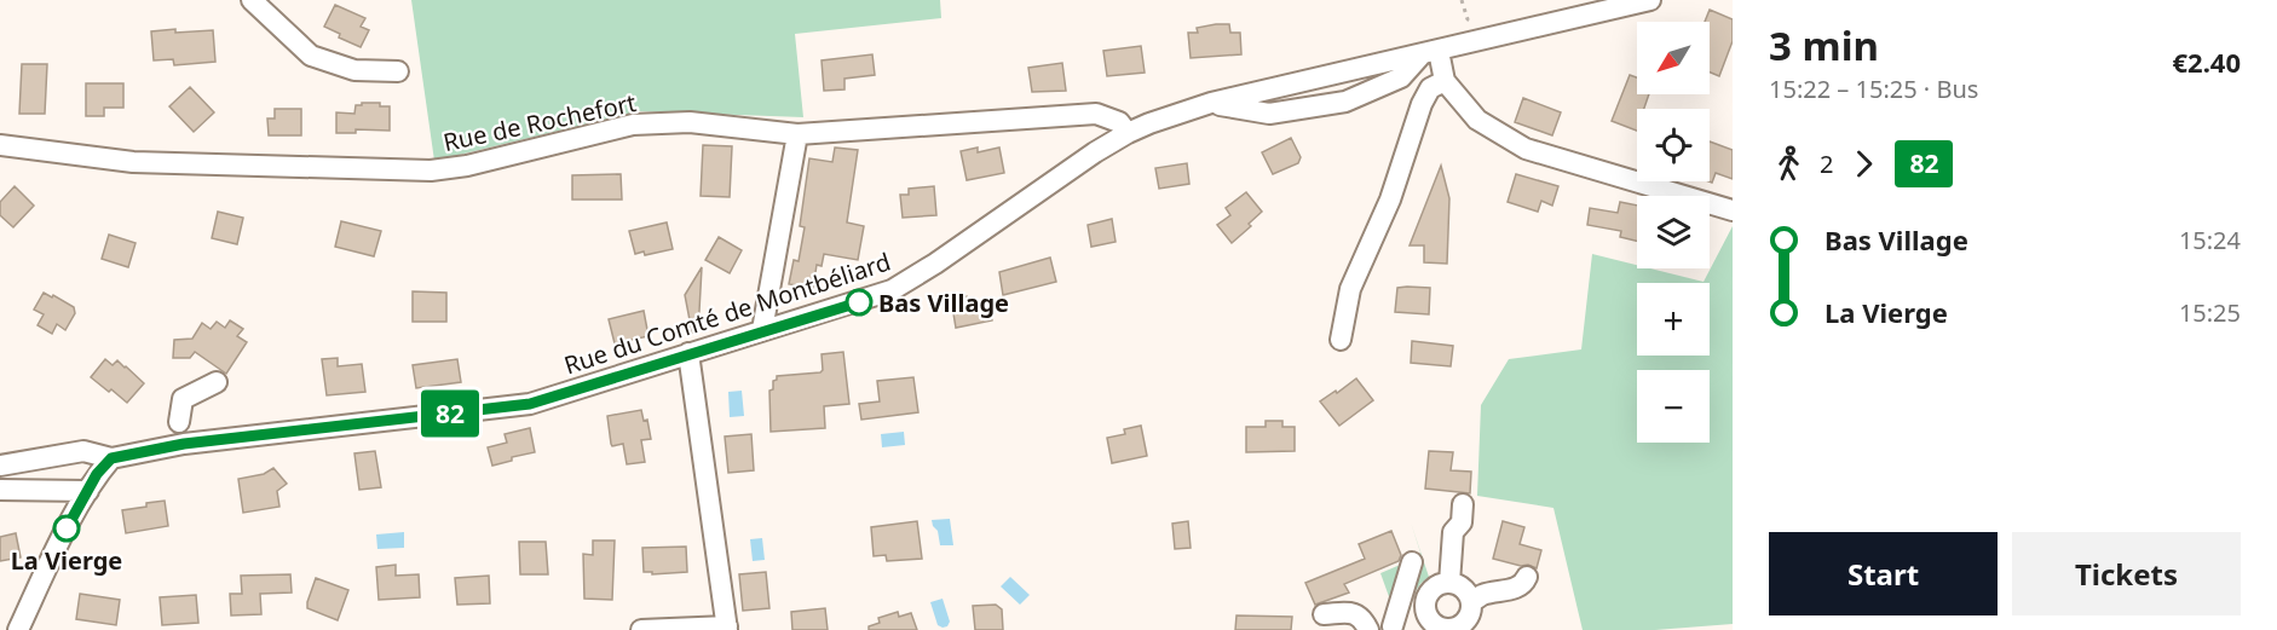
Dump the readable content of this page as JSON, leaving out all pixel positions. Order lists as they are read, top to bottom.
{
  "streets": {
    "street": ["Rue de Rochefort", "Rue du Comté de Montbéliard"]
  },
  "crossings": [
    ["Rue de Rochefort", "Rue du Comté de Montbéliard"]
  ],
  "places": ["Bas Village", "La Vierge"],
  "lines": ["bus line 82"],
  "north": "bottom left",
  "page": {
    "on_map": "82",
    "heading": ["3 min", "15:22 – 15:25 · Bus", "€2.40"],
    "map_buttons": ["+", "−"],
    "legs": ["2", "82"],
    "list": [
      {
        "name": "Bas Village",
        "value": "15:24"
      },
      {
        "name": "La Vierge",
        "value": "15:25"
      }
    ],
    "buttons": ["Start", "Tickets"]
  }
}
